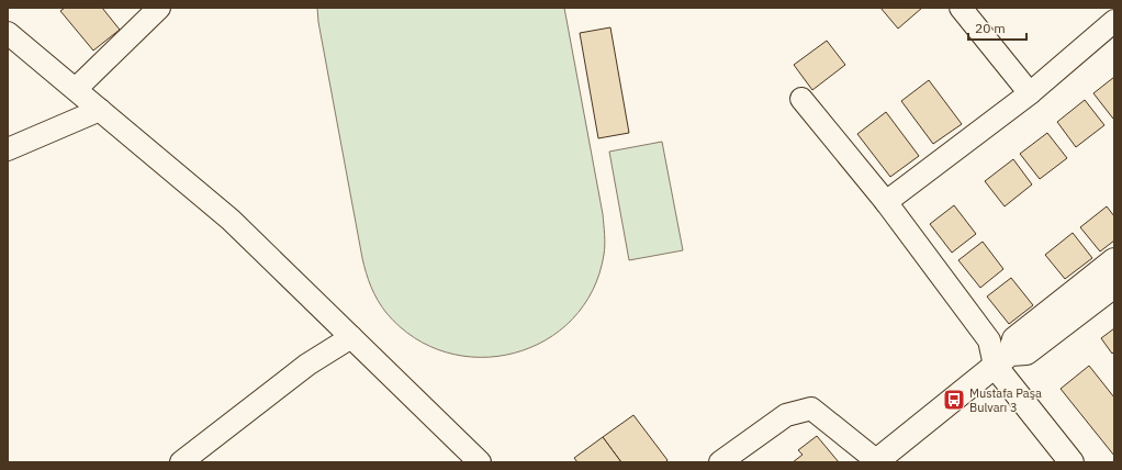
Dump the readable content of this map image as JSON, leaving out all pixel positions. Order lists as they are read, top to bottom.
{
  "places": {
    "bus stop": ["Mustafa Paşa Bulvarı 3"]
  },
  "scale_bar": "20 m"
}
